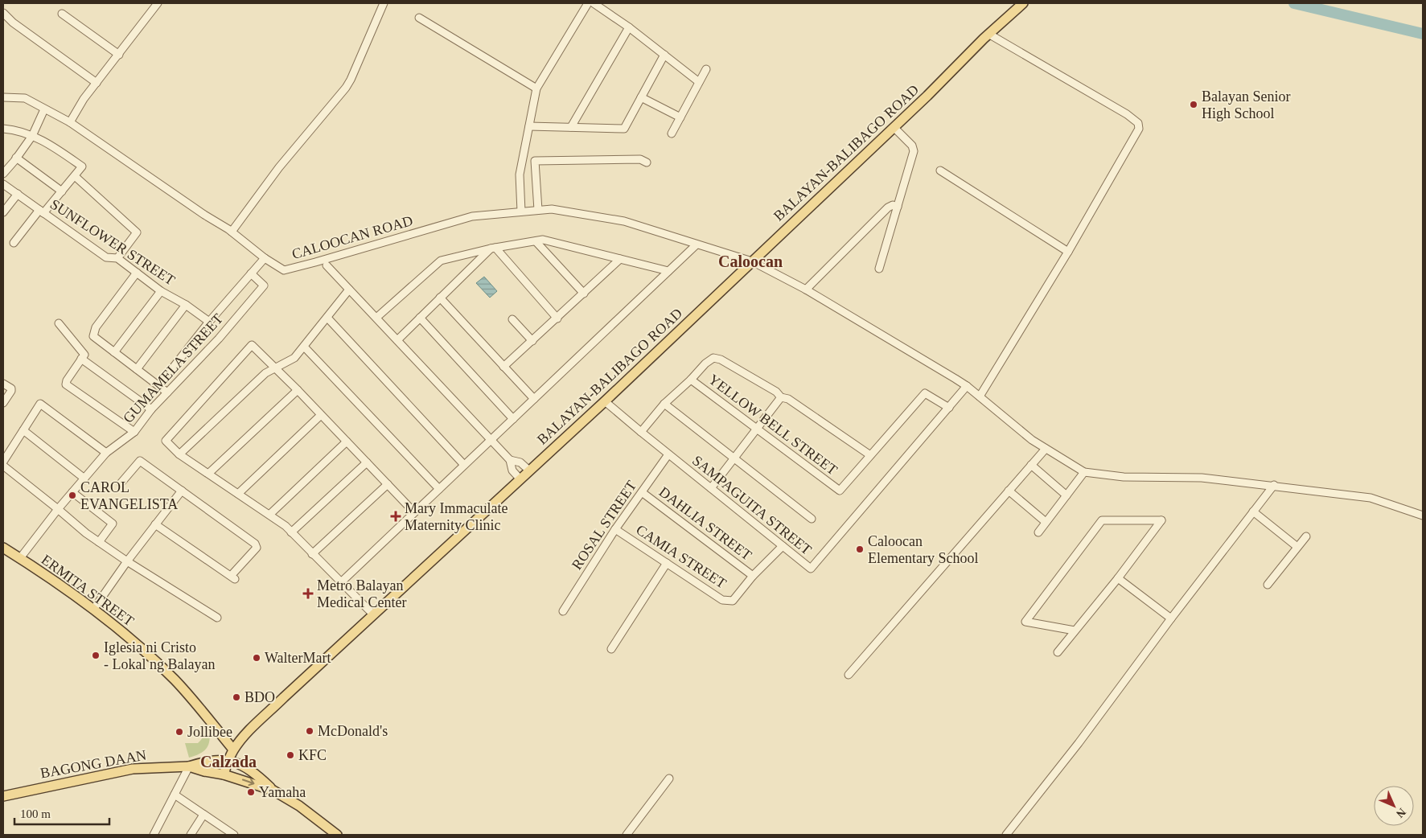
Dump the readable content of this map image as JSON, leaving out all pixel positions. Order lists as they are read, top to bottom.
{
  "streets": {
    "main road": ["BALAYAN-BALIBAGO ROAD", "ERMITA STREET", "BAGONG DAAN"],
    "street": [
      "CALOOCAN ROAD",
      "SUNFLOWER STREET",
      "GUMAMELA STREET",
      "YELLOW BELL STREET",
      "SAMPAGUITA STREET",
      "DAHLIA STREET",
      "ROSAL STREET",
      "CAMIA STREET"
    ]
  },
  "crossings": [
    ["BALAYAN-BALIBAGO ROAD", "CALOOCAN ROAD"],
    ["BALAYAN-BALIBAGO ROAD", "SAMPAGUITA STREET"],
    ["BALAYAN-BALIBAGO ROAD", "ERMITA STREET"],
    ["BALAYAN-BALIBAGO ROAD", "BAGONG DAAN"],
    ["CALOOCAN ROAD", "SAMPAGUITA STREET"],
    ["GUMAMELA STREET", "ERMITA STREET"],
    ["SAMPAGUITA STREET", "ROSAL STREET"],
    ["SAMPAGUITA STREET", "CAMIA STREET"],
    ["DAHLIA STREET", "ROSAL STREET"],
    ["DAHLIA STREET", "CAMIA STREET"],
    ["ROSAL STREET", "CAMIA STREET"]
  ],
  "districts": ["Caloocan", "Calzada"],
  "places": {
    "other": [
      "Balayan Senior High School",
      "CAROL EVANGELISTA",
      "Caloocan Elementary School",
      "Iglesia ni Cristo - Lokal ng Balayan",
      "WalterMart",
      "BDO",
      "McDonald's",
      "Jollibee",
      "KFC",
      "Yamaha"
    ],
    "health": ["Mary Immaculate Maternity Clinic", "Metro Balayan Medical Center"]
  },
  "scale_bar": "100 m",
  "north": "bottom right"
}
